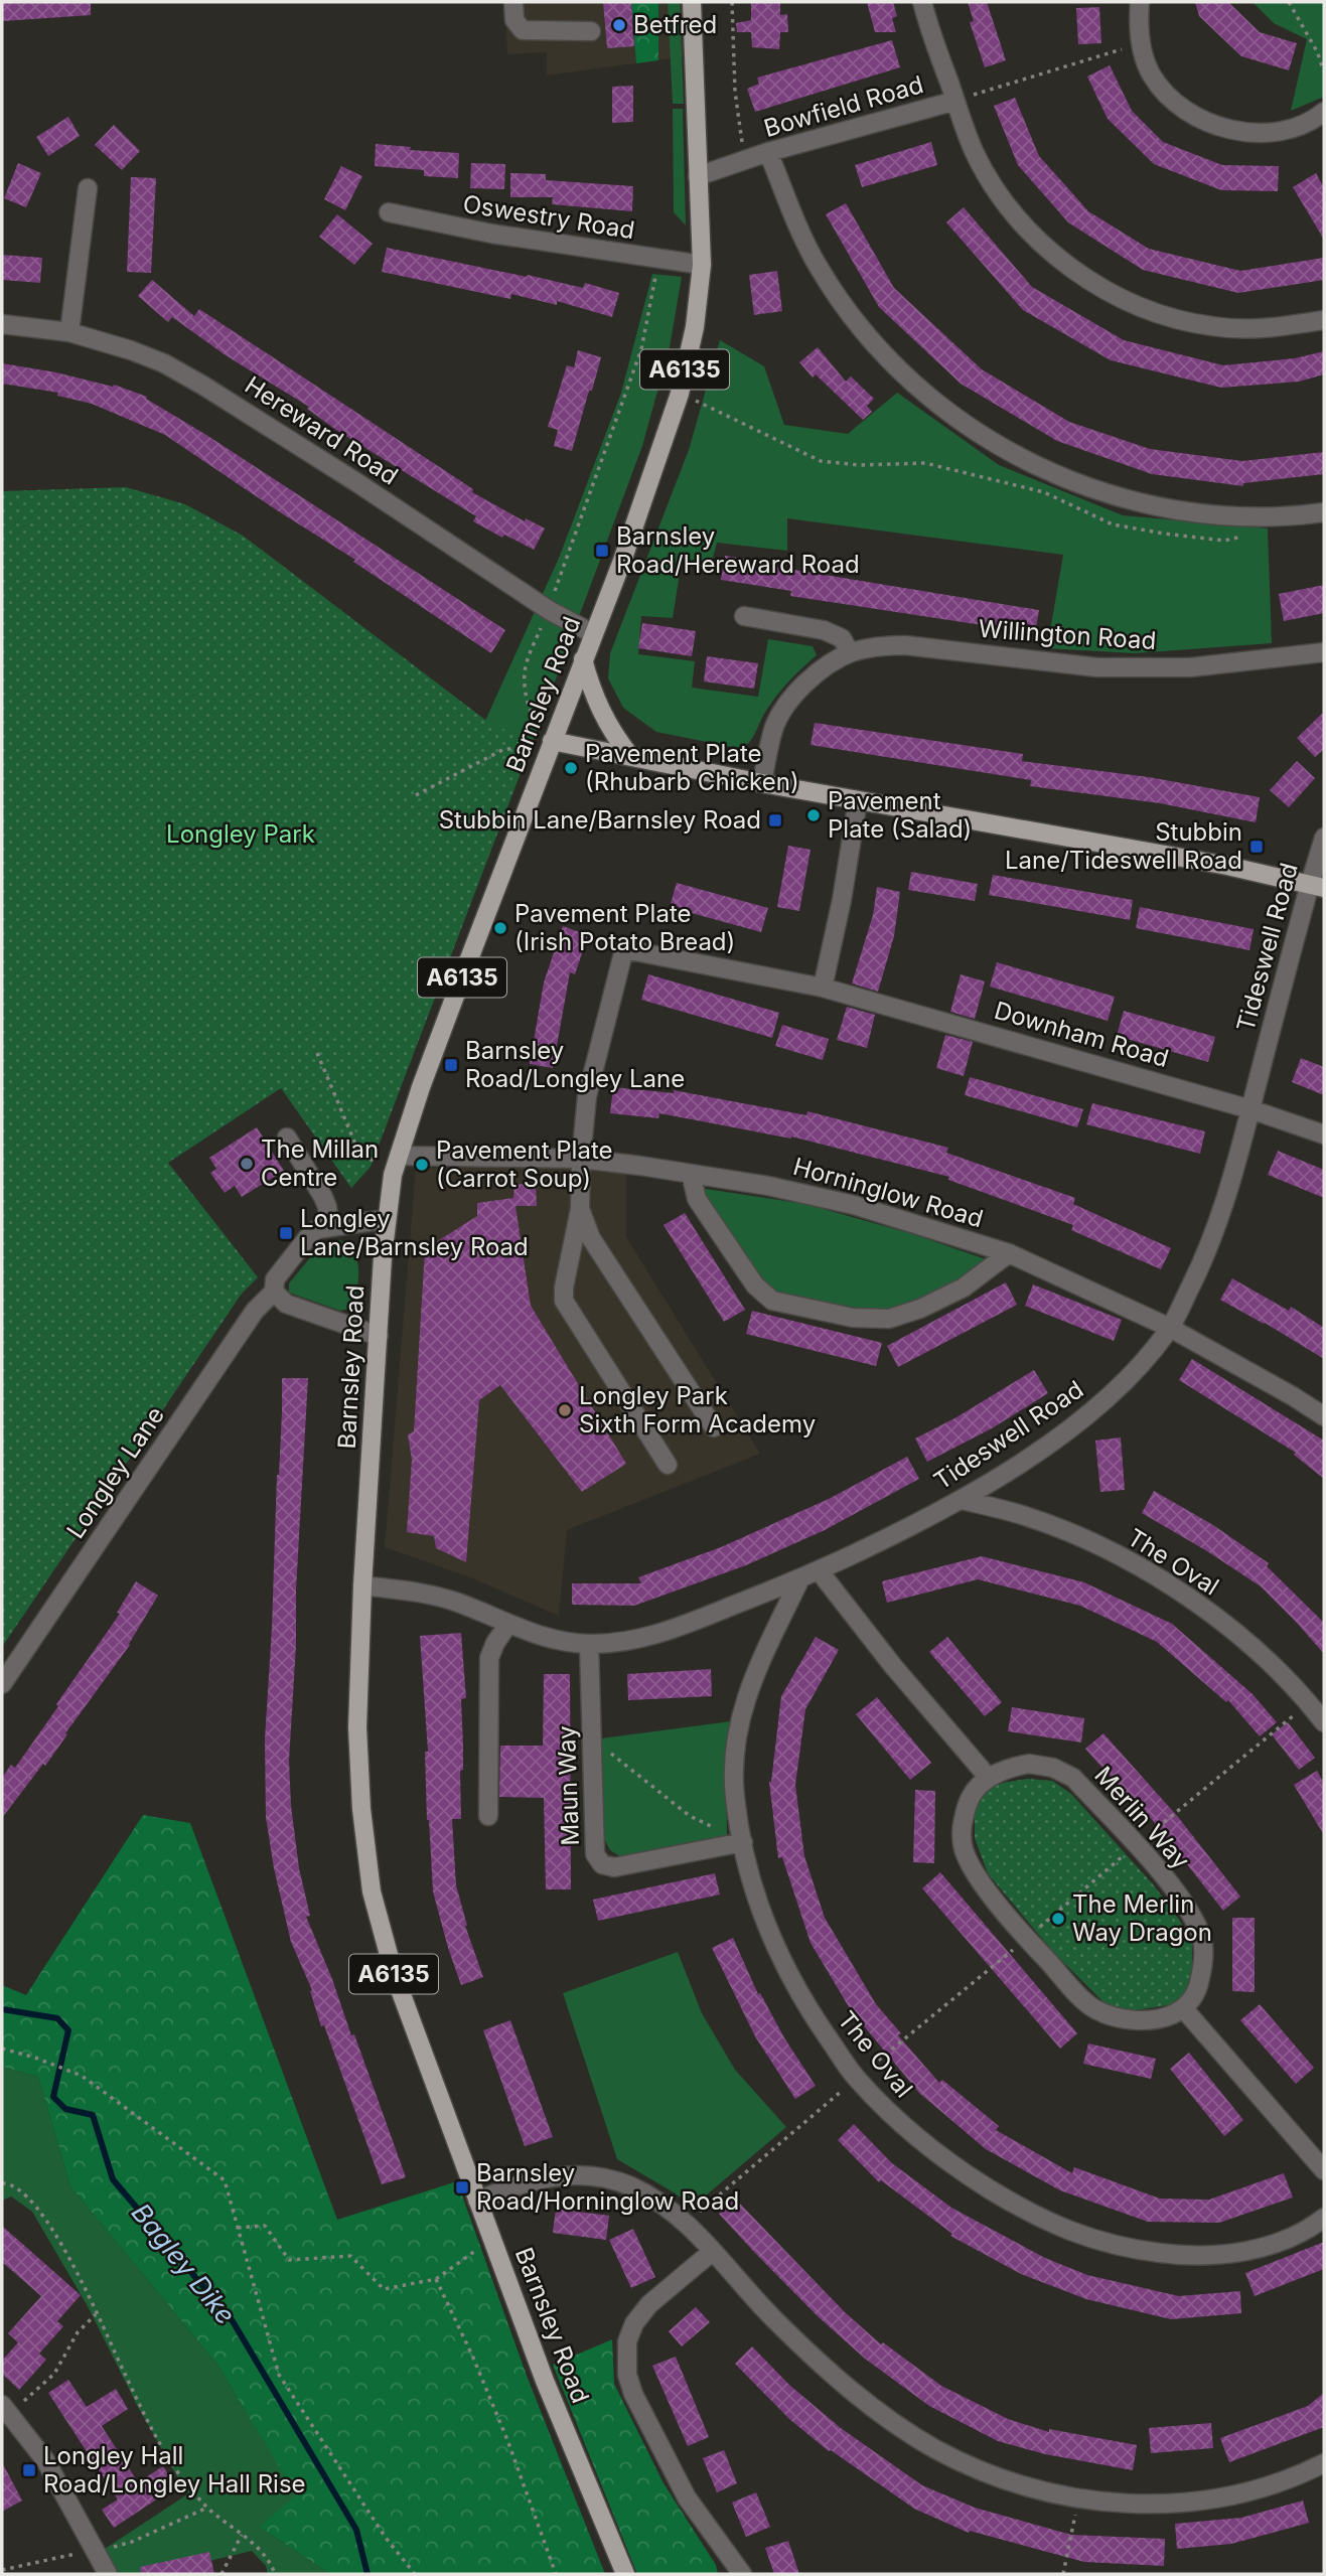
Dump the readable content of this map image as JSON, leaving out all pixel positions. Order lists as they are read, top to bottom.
{
  "streets": {
    "main road": ["A6135", "Barnsley Road"],
    "street": [
      "Bowfield Road",
      "Oswestry Road",
      "Hereward Road",
      "Willington Road",
      "Tideswell Road",
      "Downham Road",
      "Horninglow Road",
      "Longley Lane",
      "The Oval",
      "Maun Way",
      "Merlin Way"
    ]
  },
  "crossings": [
    ["Bowfield Road", "Barnsley Road"],
    ["Oswestry Road", "Barnsley Road"],
    ["Hereward Road", "Barnsley Road"],
    ["Barnsley Road", "Tideswell Road"],
    ["Barnsley Road", "Horninglow Road"],
    ["Barnsley Road", "Longley Lane"],
    ["Tideswell Road", "Downham Road"],
    ["Tideswell Road", "Horninglow Road"],
    ["Tideswell Road", "The Oval"],
    ["Tideswell Road", "Maun Way"],
    ["Downham Road", "Horninglow Road"],
    ["The Oval", "Maun Way"]
  ],
  "water": ["Bagley Dike"],
  "parks": ["Longley Park"],
  "places": {
    "other": [
      "Betfred",
      "Pavement Plate (Rhubarb Chicken)",
      "Pavement Plate (Salad)",
      "Pavement Plate (Irish Potato Bread)",
      "The Millan Centre",
      "Pavement Plate (Carrot Soup)",
      "Longley Park Sixth Form Academy",
      "The Merlin Way Dragon"
    ],
    "transit": [
      "Barnsley Road/Hereward Road",
      "Stubbin Lane/Barnsley Road",
      "Stubbin Lane/Tideswell Road",
      "Barnsley Road/Longley Lane",
      "Longley Lane/Barnsley Road",
      "Barnsley Road/Horninglow Road",
      "Longley Hall Road/Longley Hall Rise"
    ]
  }
}
